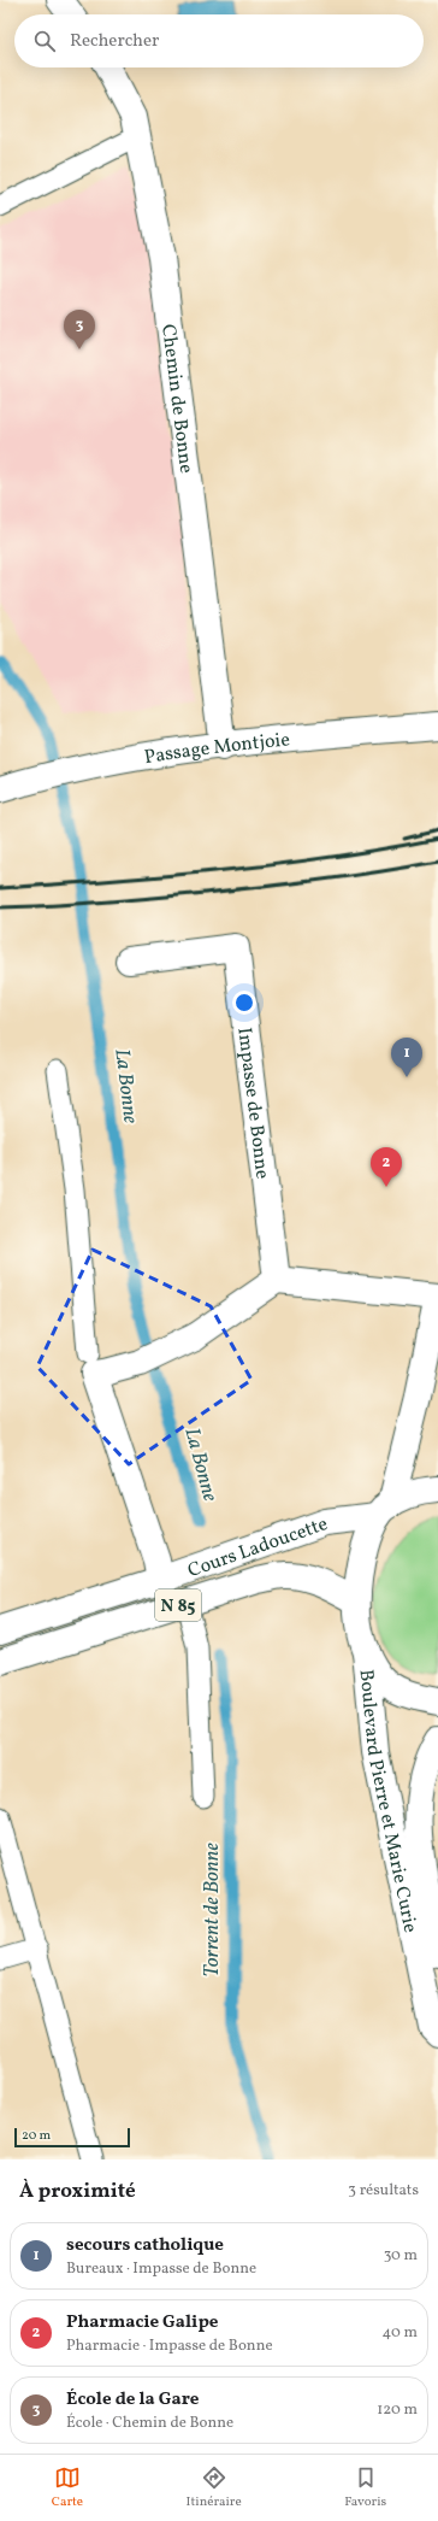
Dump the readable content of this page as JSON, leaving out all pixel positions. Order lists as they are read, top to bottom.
{
  "streets": {
    "street": [
      "Chemin de Bonne",
      "Passage Montjoie",
      "Impasse de Bonne",
      "Cours Ladoucette",
      "N 85",
      "Boulevard Pierre et Marie Curie"
    ]
  },
  "crossings": [
    ["Chemin de Bonne", "Passage Montjoie"]
  ],
  "water": ["La Bonne", "Torrent de Bonne"],
  "scale_bar": "20 m",
  "page": {
    "search": "Rechercher",
    "pins": ["3", "1", "2"],
    "scale": "20 m",
    "heading": ["À proximité", "3 résultats"],
    "list": [
      {
        "mark": "1",
        "name": "secours catholique",
        "note": "Bureaux · Impasse de Bonne",
        "value": "30 m"
      },
      {
        "mark": "2",
        "name": "Pharmacie Galipe",
        "note": "Pharmacie · Impasse de Bonne",
        "value": "40 m"
      },
      {
        "mark": "3",
        "name": "École de la Gare",
        "note": "École · Chemin de Bonne",
        "value": "120 m"
      }
    ],
    "nav": ["Carte", "Itinéraire", "Favoris"]
  }
}
